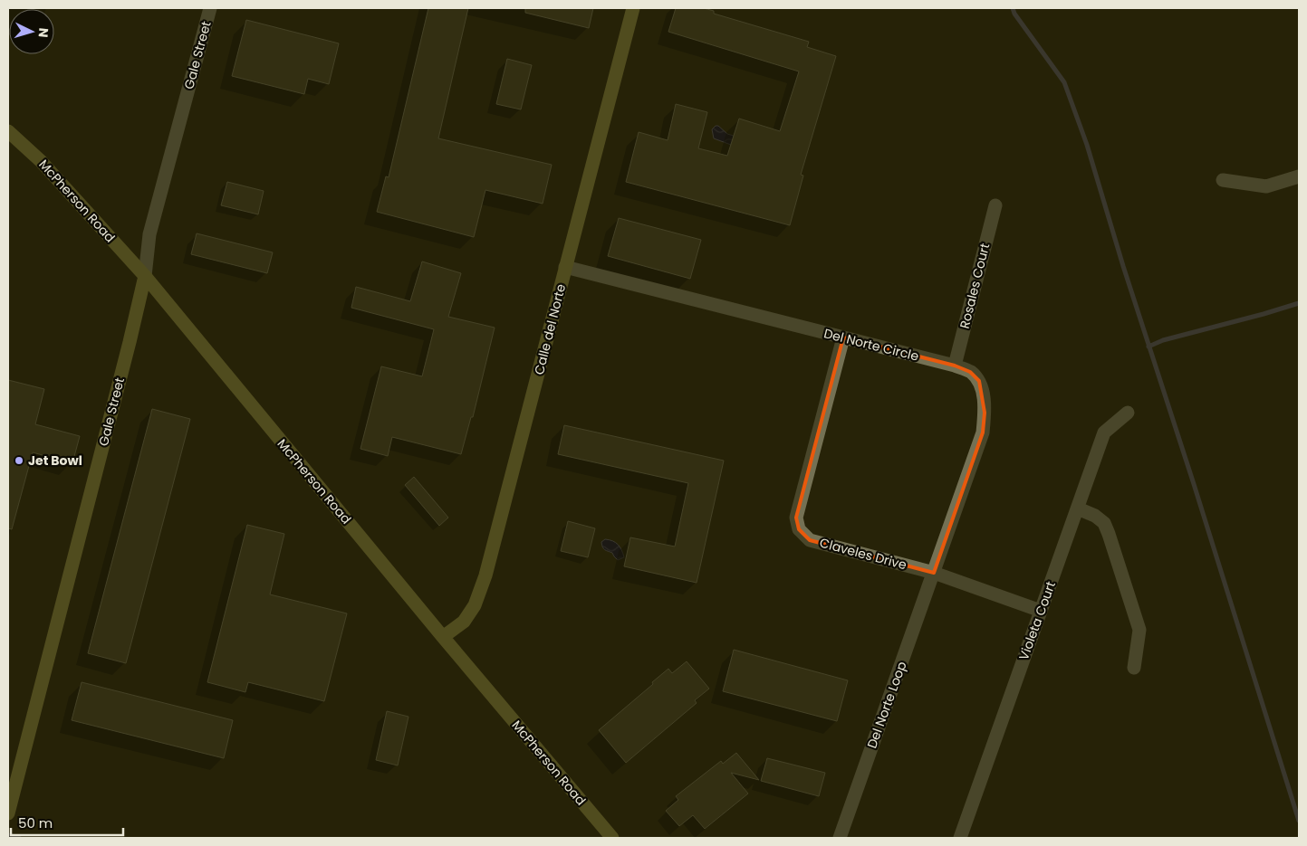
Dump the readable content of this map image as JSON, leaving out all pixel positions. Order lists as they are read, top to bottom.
{
  "streets": {
    "street": [
      "Gale Street",
      "McPherson Road",
      "Rosales Court",
      "Calle del Norte",
      "Del Norte Circle",
      "Claveles Drive",
      "Violeta Court",
      "Del Norte Loop"
    ]
  },
  "crossings": [
    ["Gale Street", "McPherson Road"],
    ["McPherson Road", "Calle del Norte"],
    ["Rosales Court", "Del Norte Circle"],
    ["Calle del Norte", "Del Norte Circle"],
    ["Del Norte Circle", "Claveles Drive"],
    ["Del Norte Circle", "Del Norte Loop"],
    ["Claveles Drive", "Violeta Court"],
    ["Claveles Drive", "Del Norte Loop"]
  ],
  "places": ["Jet Bowl"],
  "scale_bar": "50 m",
  "north": "right"
}
